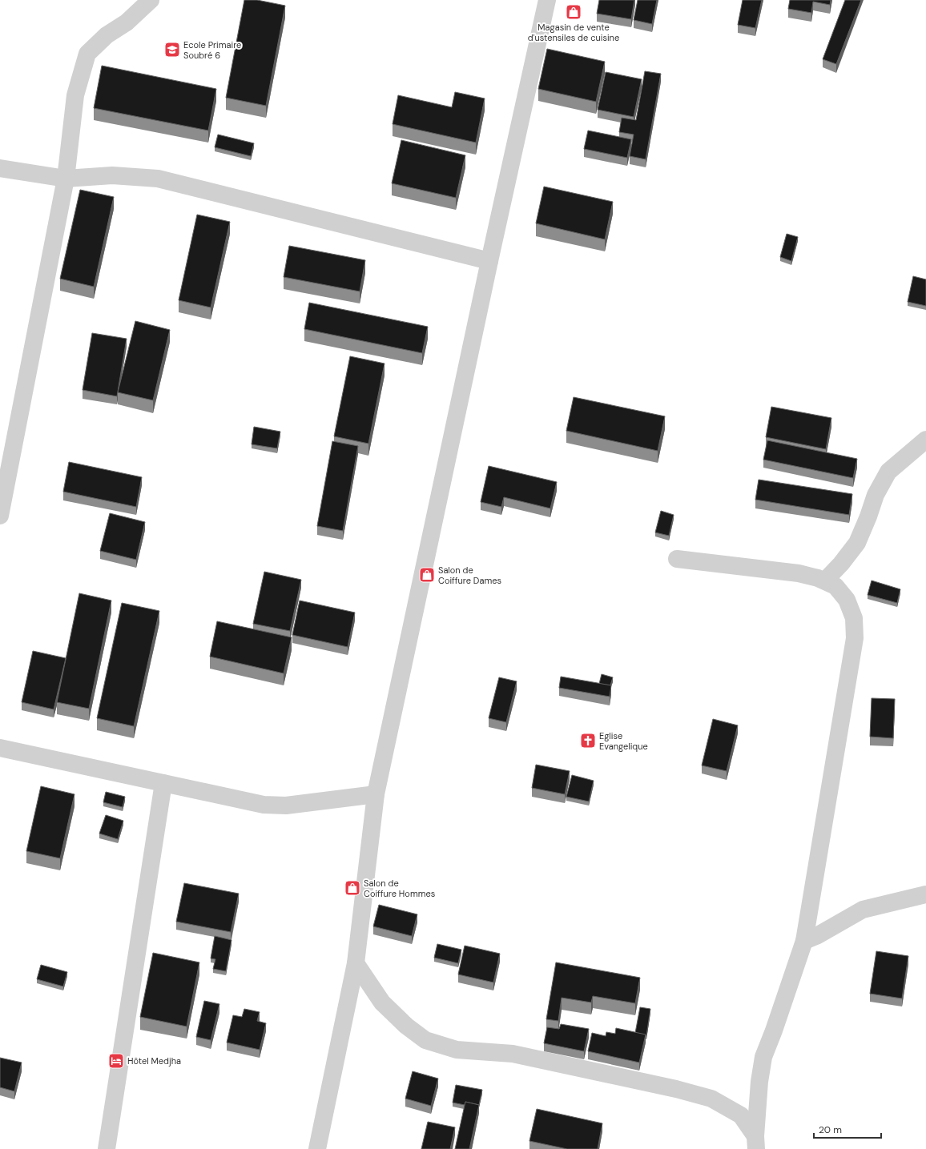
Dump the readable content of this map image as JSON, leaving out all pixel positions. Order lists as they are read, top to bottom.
{
  "places": {
    "shop": ["Magasin de vente d'ustensiles de cuisine", "Salon de Coiffure Dames", "Salon de Coiffure Hommes"],
    "school or university": ["Ecole Primaire Soubré 6"],
    "church": ["Eglise Evangelique"],
    "hotel": ["Hôtel Medjha"]
  },
  "scale_bar": "20 m"
}
